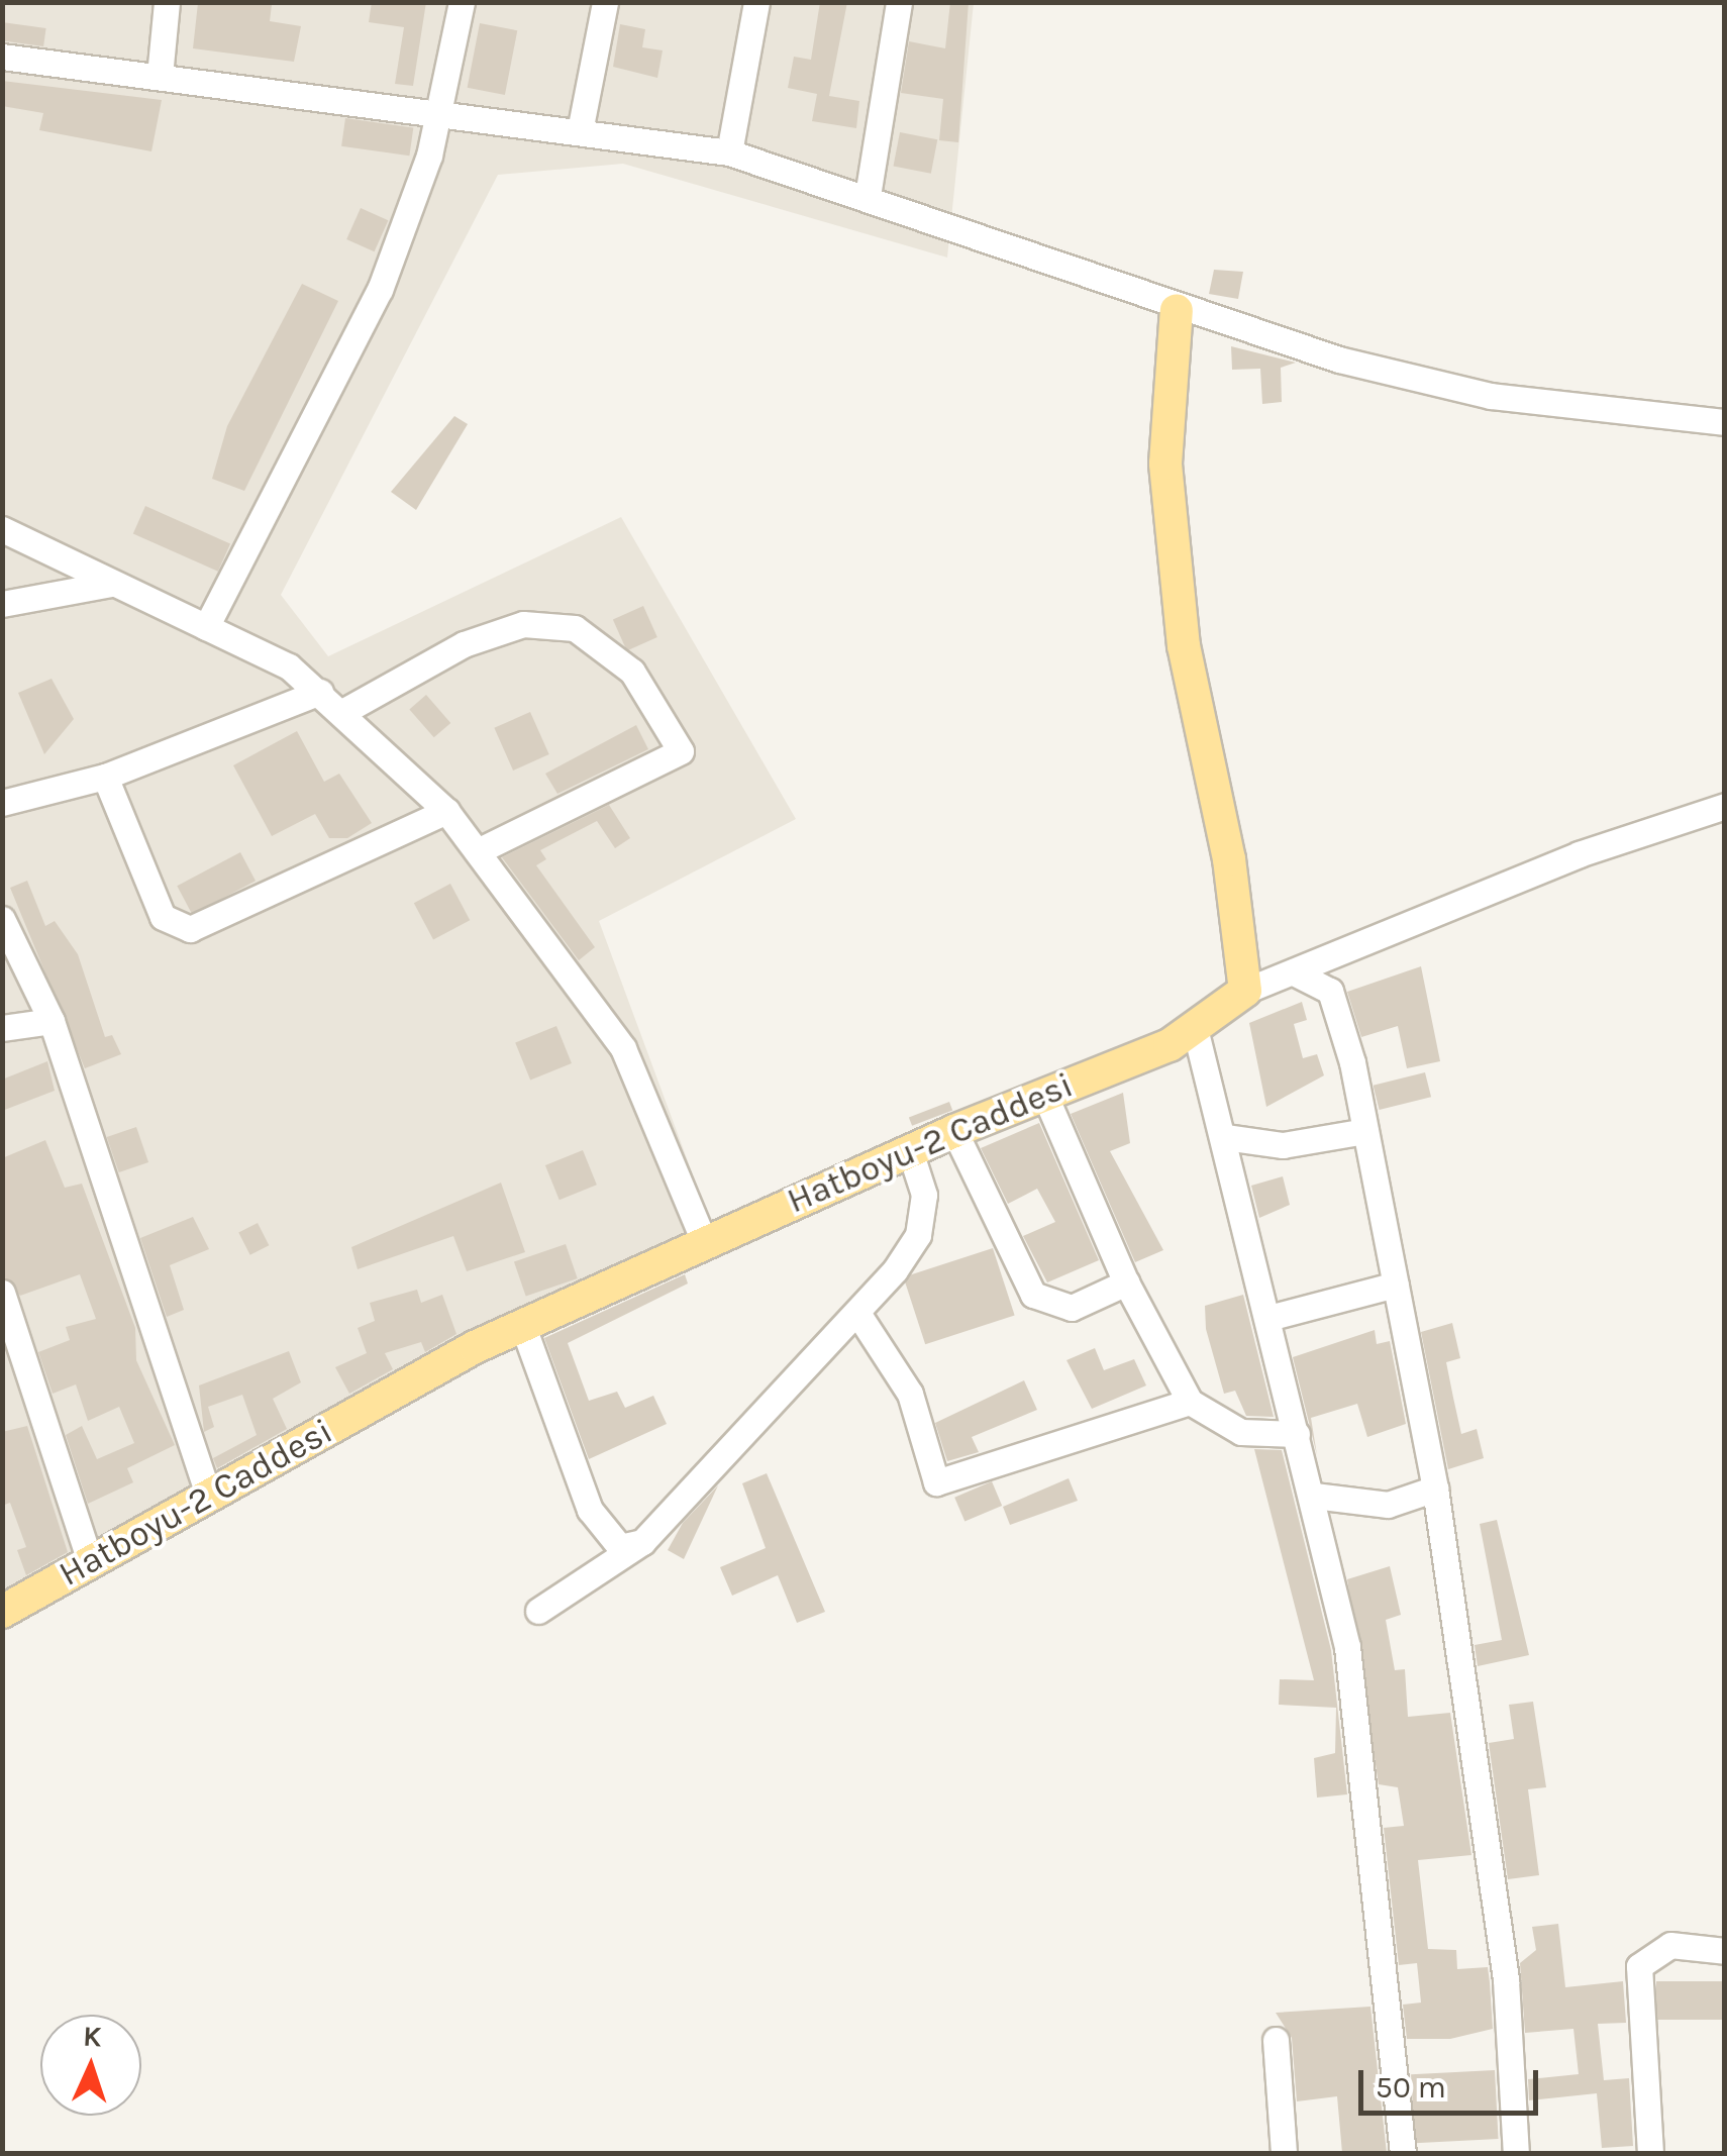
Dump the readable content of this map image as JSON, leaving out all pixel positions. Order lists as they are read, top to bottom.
{
  "streets": {
    "main road": ["Hatboyu-2 Caddesi"]
  },
  "scale_bar": "50 m",
  "north": "top"
}
